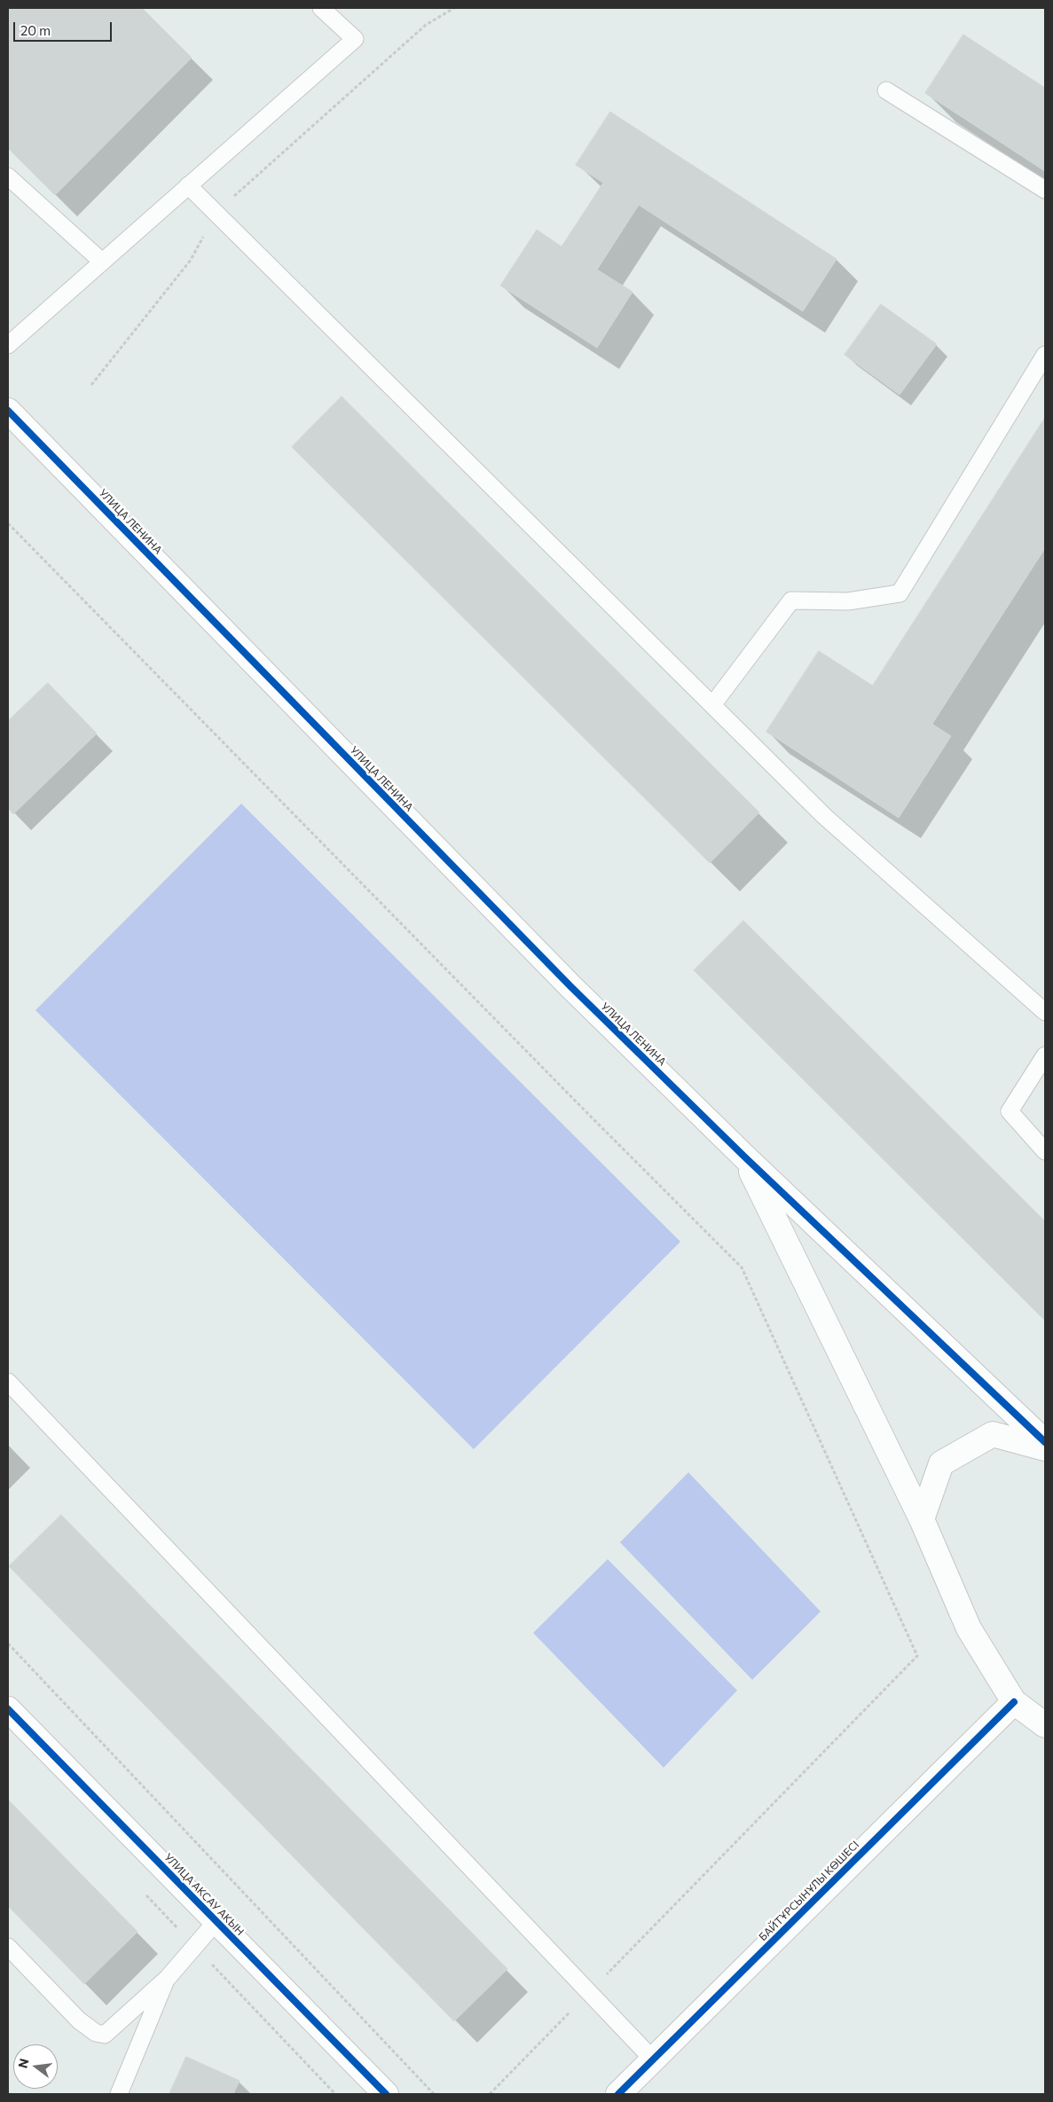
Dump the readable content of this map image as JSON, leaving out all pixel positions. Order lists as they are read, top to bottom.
{
  "streets": {
    "street": ["УЛИЦА ЛЕНИНА", "БАЙТҰРСЫНҰЛЫ КӨШЕСІ", "УЛИЦА АКСАУ АКЫН"]
  },
  "scale_bar": "20 m",
  "north": "left"
}
